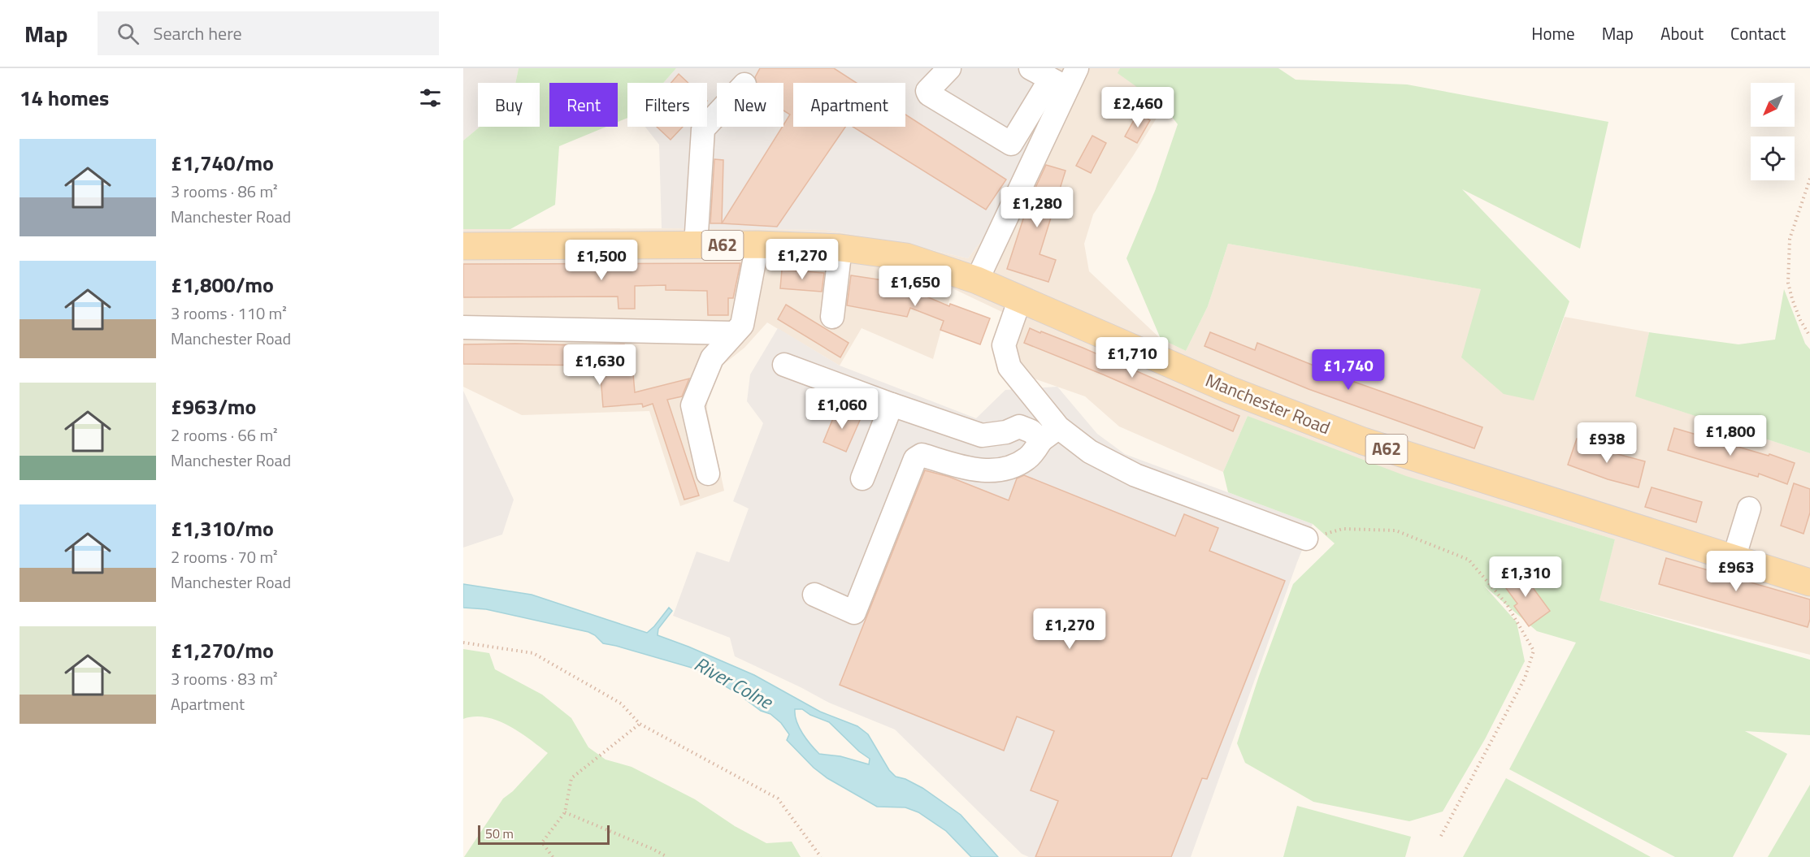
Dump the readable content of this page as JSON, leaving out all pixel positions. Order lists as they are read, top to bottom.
{
  "streets": {
    "main road": ["A62", "Manchester Road"]
  },
  "water": ["River Colne"],
  "scale_bar": "50 m",
  "north": "bottom left",
  "page": {
    "header": "Map",
    "search": "Search here",
    "nav": [
      "Home",
      "Map",
      "About",
      "Contact"
    ],
    "heading": "14 homes",
    "chip": [
      "Buy",
      "Rent",
      "Filters",
      "New",
      "Apartment"
    ],
    "price": [
      "£2,460",
      "£1,280",
      "£1,270",
      "£1,500",
      "£1,650",
      "£1,710",
      "£1,630",
      "£1,740",
      "£1,060",
      "£1,800",
      "£938",
      "£963",
      "£1,310",
      "£1,270"
    ],
    "list": [
      {
        "name": "£1,740/mo",
        "note": "3 rooms · 86 m² · Manchester Road"
      },
      {
        "name": "£1,800/mo",
        "note": "3 rooms · 110 m² · Manchester Road"
      },
      {
        "name": "£963/mo",
        "note": "2 rooms · 66 m² · Manchester Road"
      },
      {
        "name": "£1,310/mo",
        "note": "2 rooms · 70 m² · Manchester Road"
      },
      {
        "name": "£1,270/mo",
        "note": "3 rooms · 83 m² · Apartment"
      }
    ],
    "scale": "50 m"
  }
}
